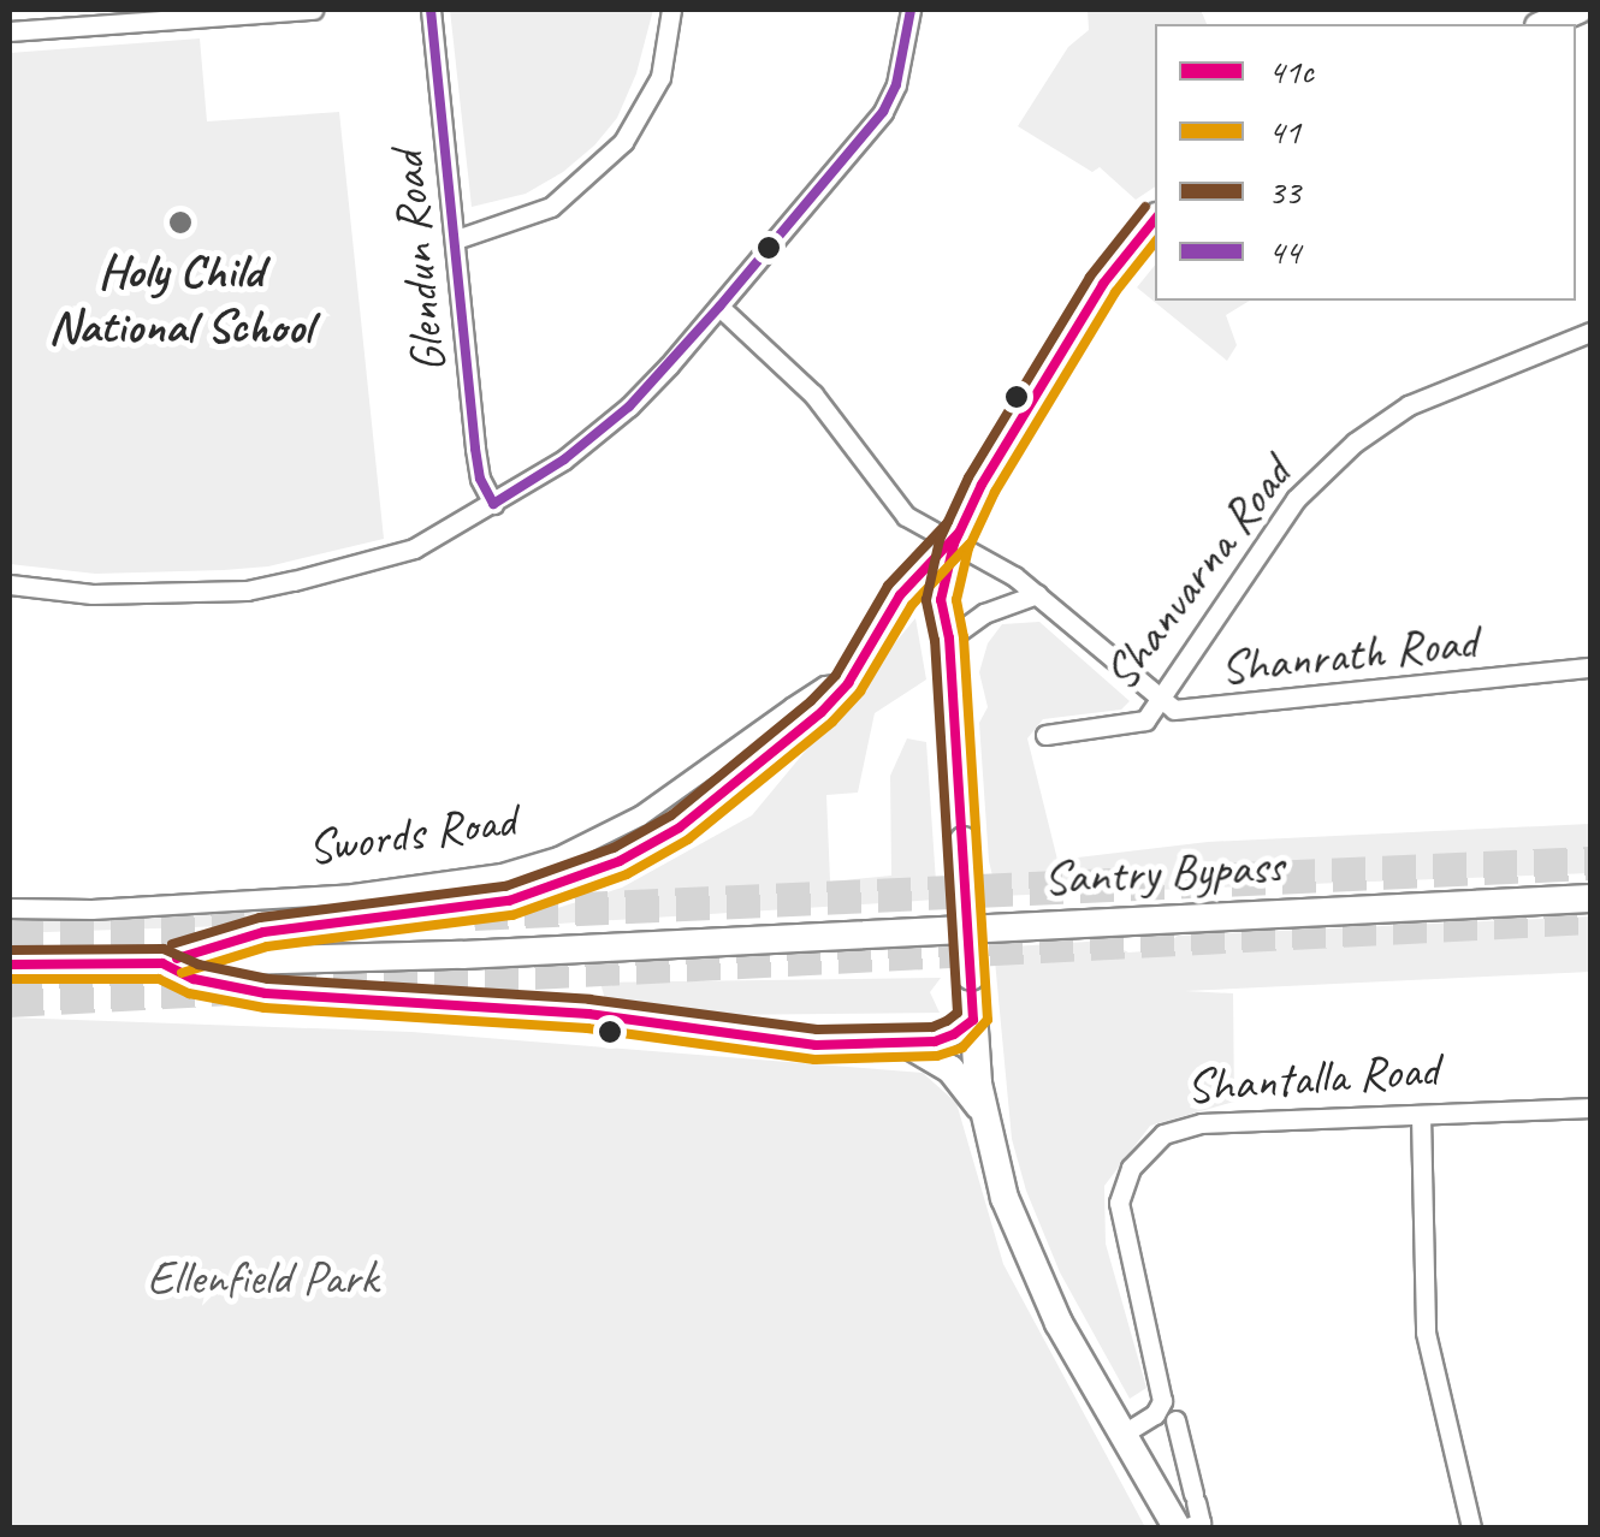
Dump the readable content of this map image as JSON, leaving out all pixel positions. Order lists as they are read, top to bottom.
{
  "streets": {
    "main road": ["Swords Road", "Santry Bypass"],
    "street": [
      "Glendun Road",
      "Shanvarna Road",
      "Shanrath Road",
      "Shantalla Road"
    ]
  },
  "crossings": [
    ["Shanvarna Road", "Shanrath Road"],
    ["Shanrath Road", "Swords Road"],
    ["Swords Road", "Santry Bypass"]
  ],
  "parks": ["Ellenfield Park"],
  "places": ["Holy Child National School"],
  "lines": [
    "transit line 44",
    "transit line 33",
    "transit line 41c",
    "transit line 41"
  ],
  "legend": [
    "41c",
    "41",
    "33",
    "44"
  ]
}
